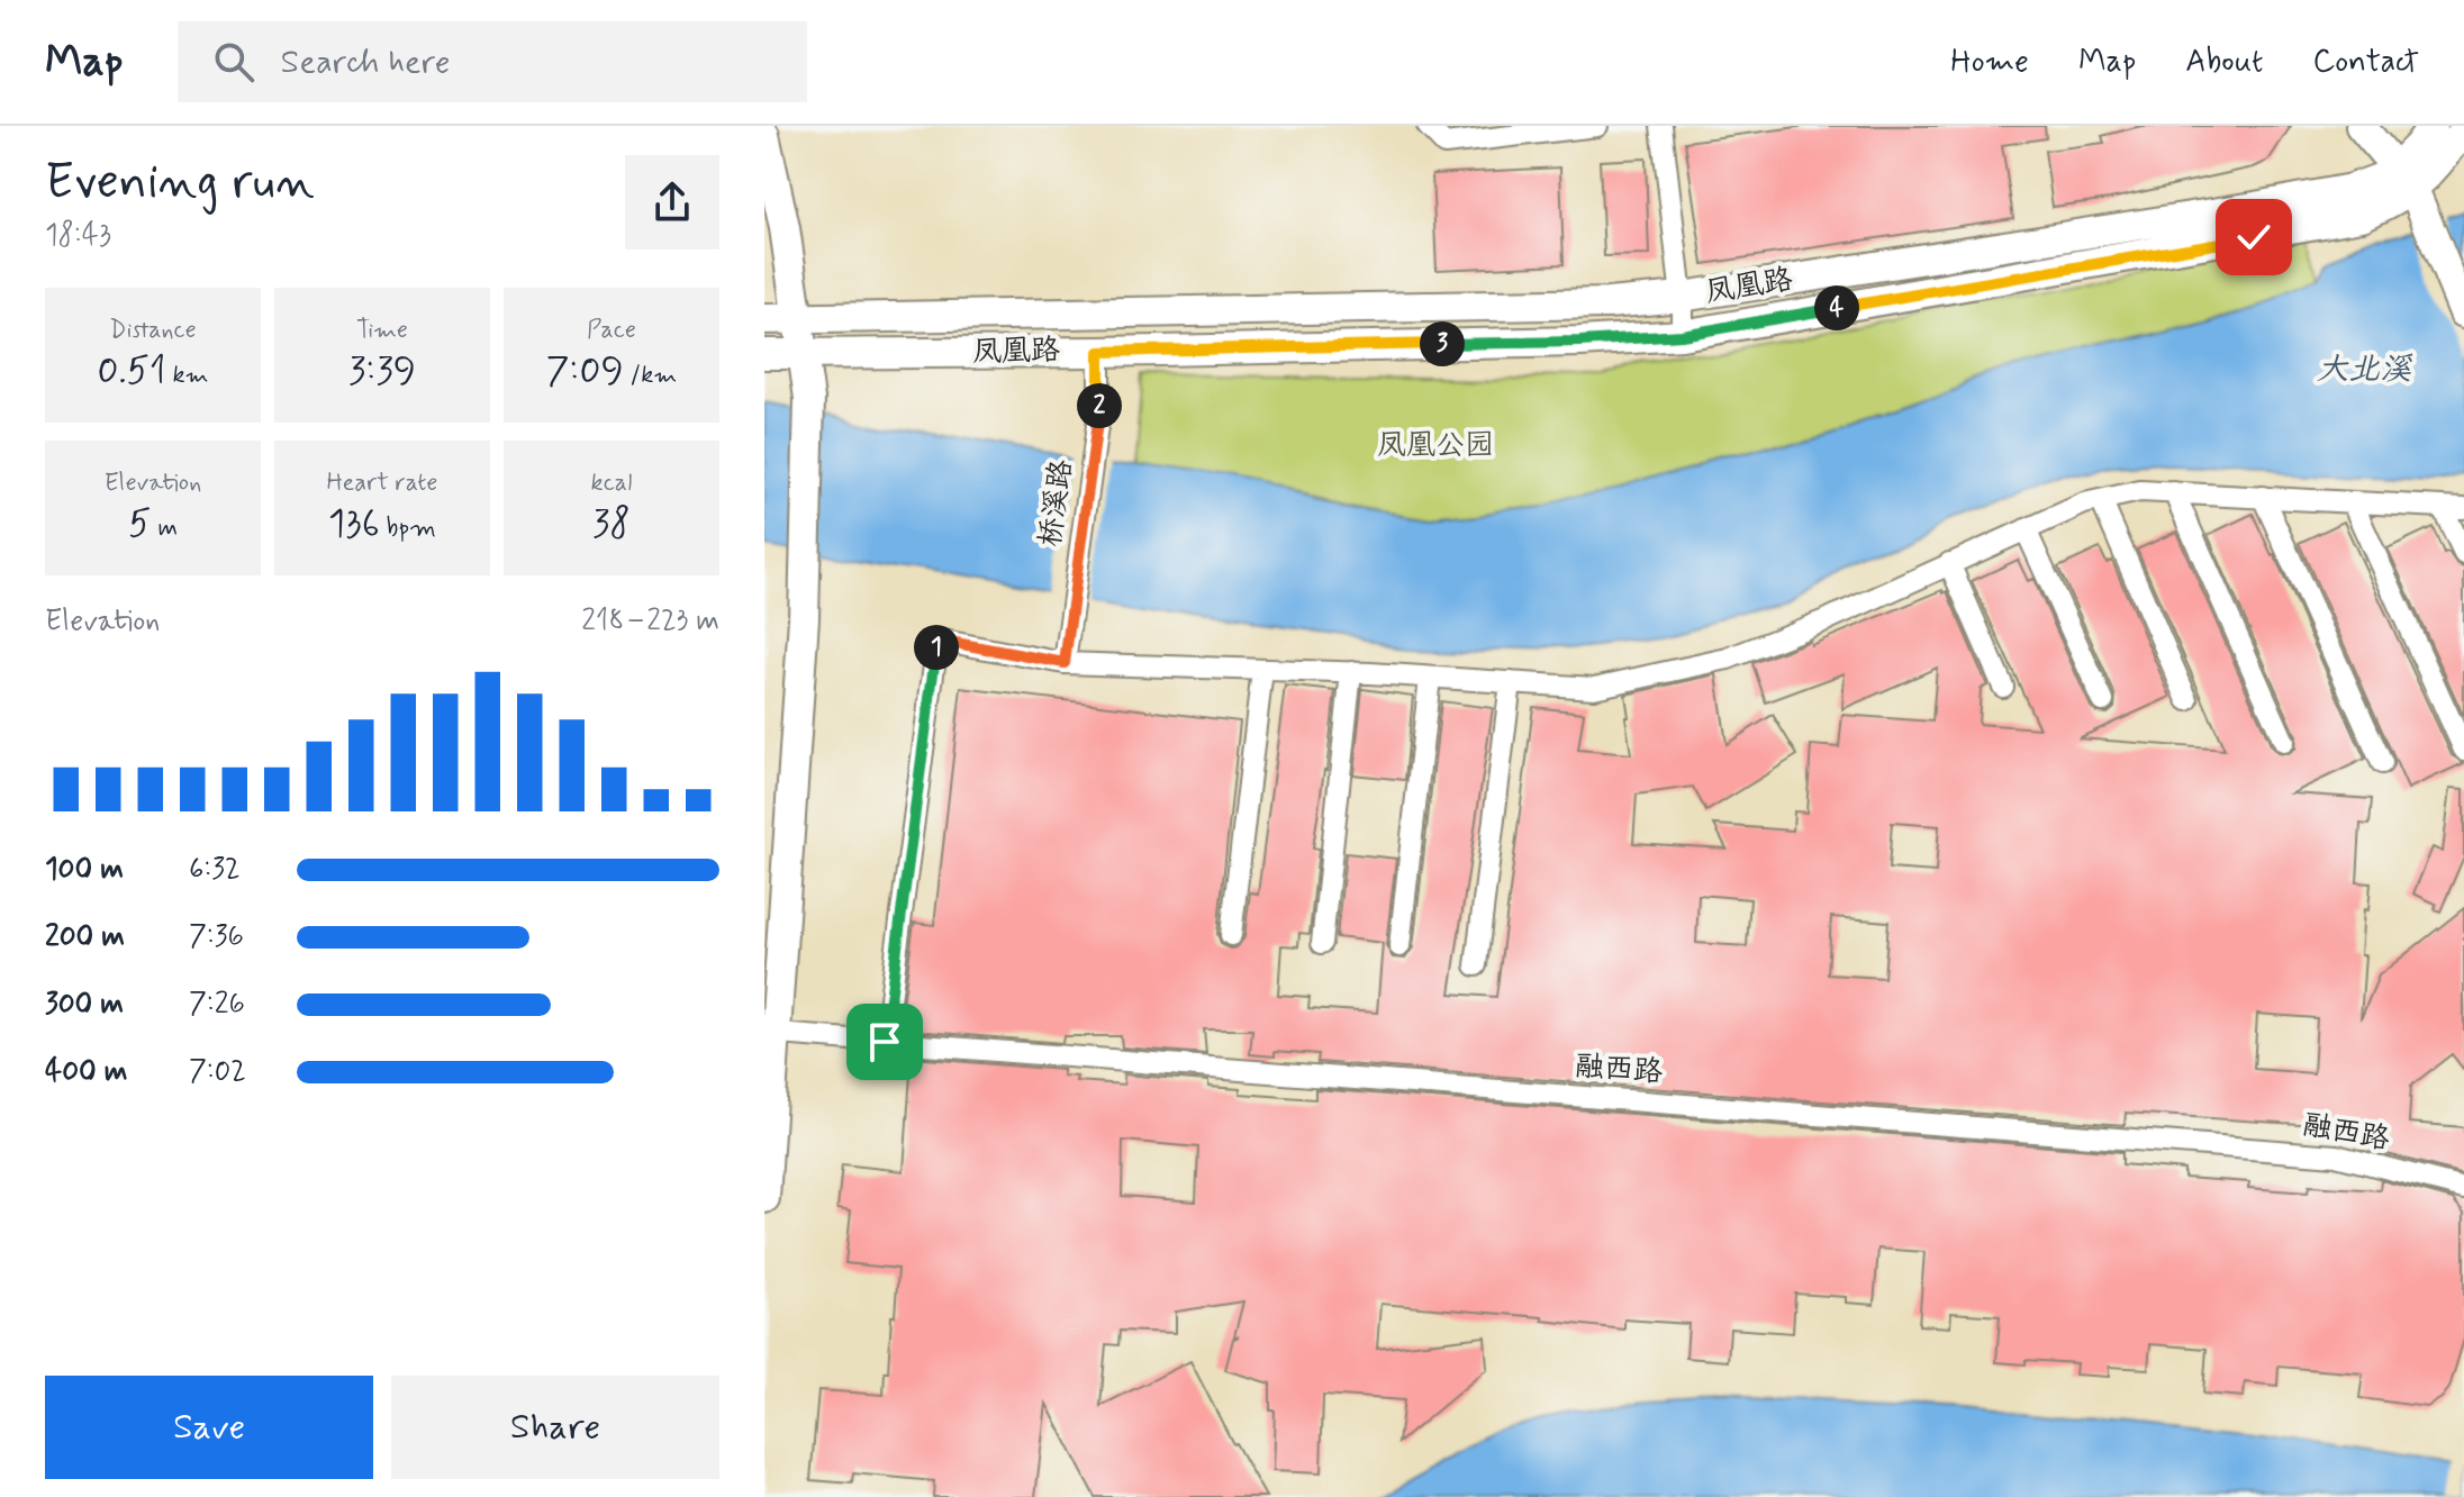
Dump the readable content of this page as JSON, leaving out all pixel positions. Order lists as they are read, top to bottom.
{
  "streets": {
    "street": ["凤凰路", "桥溪路", "融西路"]
  },
  "crossings": [
    ["凤凰路", "桥溪路"]
  ],
  "water": ["大北溪"],
  "parks": ["凤凰公园"],
  "page": {
    "header": "Map",
    "search": "Search here",
    "nav": [
      "Home",
      "Map",
      "About",
      "Contact"
    ],
    "heading": ["Evening run", "18:43"],
    "stats": [
      ["Distance", "0.51 km"],
      ["Time", "3:39"],
      ["Pace", "7:09 /km"],
      ["Elevation", "5 m"],
      ["Heart rate", "136 bpm"],
      ["kcal", "38"]
    ],
    "pins": [
      "4",
      "3",
      "2",
      "1"
    ],
    "chart": ["Elevation", "218–223 m"],
    "list": [
      {
        "name": "100 m",
        "note": "6:32"
      },
      {
        "name": "200 m",
        "note": "7:36"
      },
      {
        "name": "300 m",
        "note": "7:26"
      },
      {
        "name": "400 m",
        "note": "7:02"
      }
    ],
    "buttons": ["Save", "Share"]
  }
}
